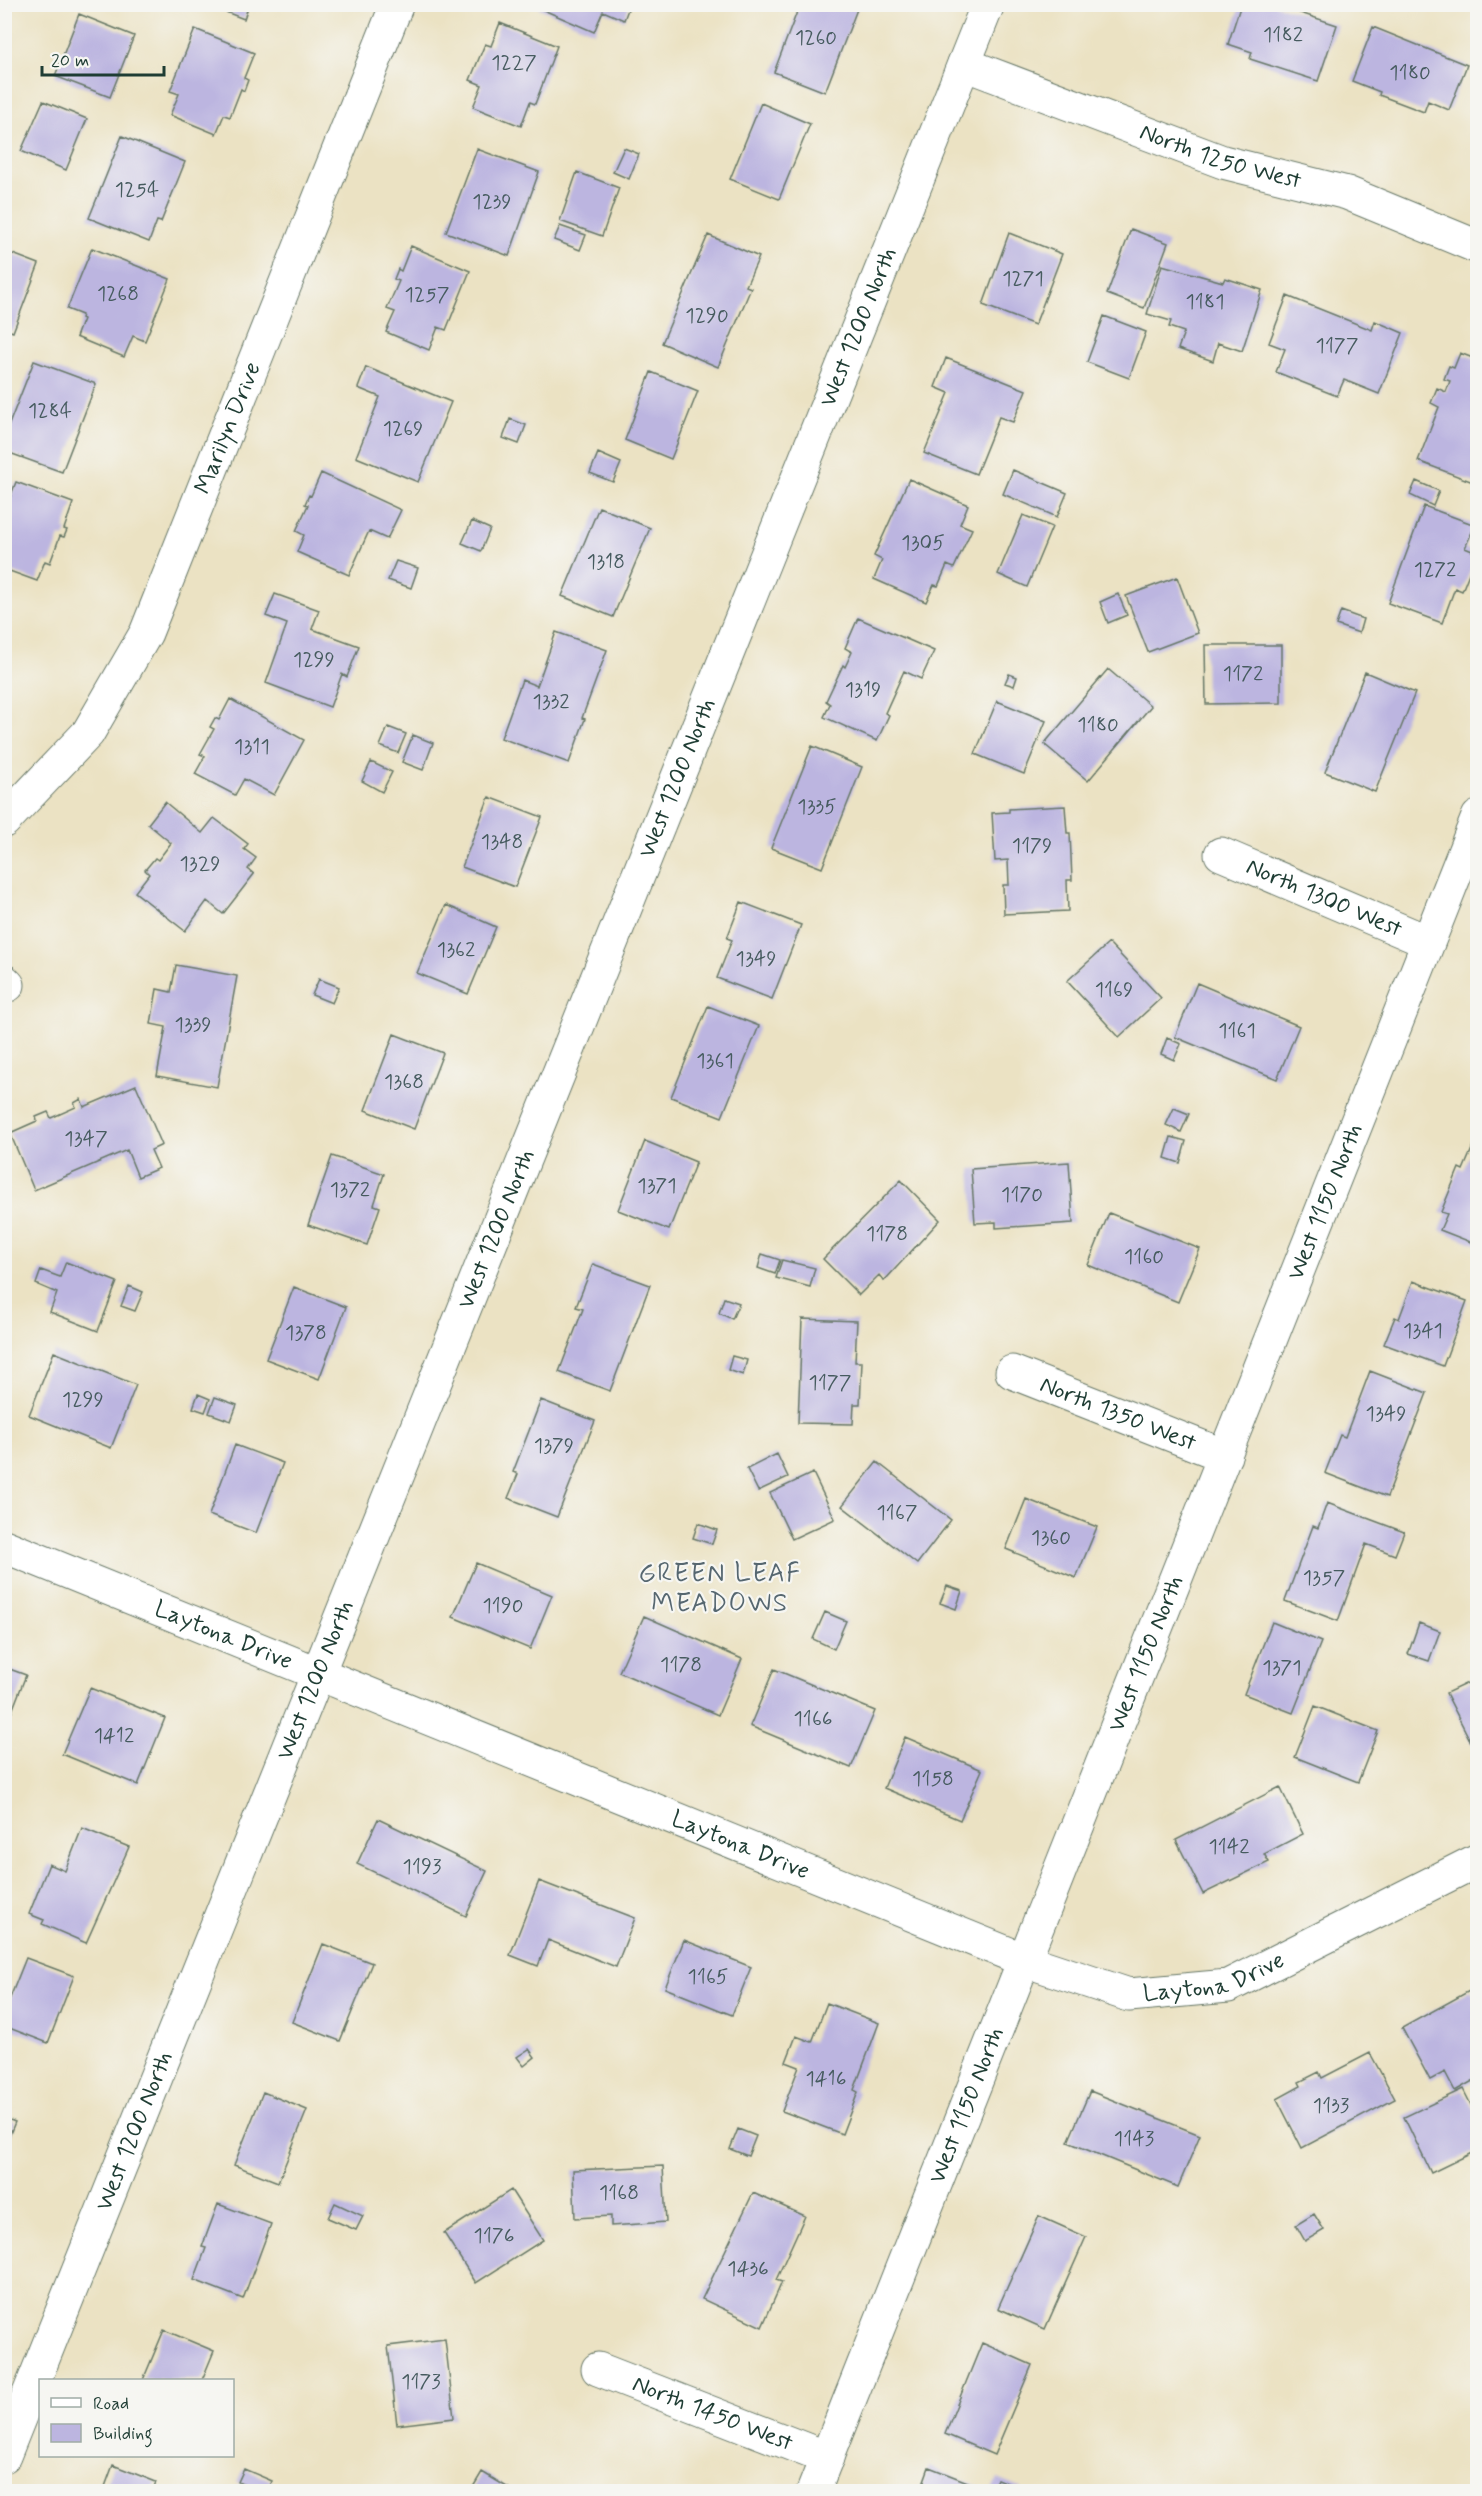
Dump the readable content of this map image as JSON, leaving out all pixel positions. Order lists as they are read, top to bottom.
{
  "streets": {
    "street": [
      "North 1250 West",
      "West 1200 North",
      "Marilyn Drive",
      "North 1300 West",
      "West 1150 North",
      "North 1350 West",
      "Laytona Drive",
      "North 1450 West"
    ]
  },
  "crossings": [
    ["North 1250 West", "West 1200 North"],
    ["West 1200 North", "Laytona Drive"],
    ["North 1300 West", "West 1150 North"],
    ["West 1150 North", "North 1350 West"],
    ["West 1150 North", "Laytona Drive"],
    ["West 1150 North", "North 1450 West"]
  ],
  "districts": ["GREEN LEAF MEADOWS"],
  "house_numbers": [
    "1182",
    "1260",
    "1227",
    "1180",
    "1254",
    "1239",
    "1271",
    "1268",
    "1257",
    "1181",
    "1290",
    "1177",
    "1284",
    "1269",
    "1305",
    "1318",
    "1272",
    "1299",
    "1172",
    "1319",
    "1332",
    "1180",
    "1311",
    "1335",
    "1348",
    "1179",
    "1329",
    "1362",
    "1349",
    "1169",
    "1339",
    "1161",
    "1361",
    "1368",
    "1347",
    "1371",
    "1372",
    "1170",
    "1178",
    "1160",
    "1341",
    "1378",
    "1177",
    "1299",
    "1349",
    "1379",
    "1167",
    "1360",
    "1357",
    "1190",
    "1178",
    "1371",
    "1166",
    "1412",
    "1158",
    "1142",
    "1193",
    "1165",
    "1416",
    "1133",
    "1143",
    "1168",
    "1176",
    "1436",
    "1173"
  ],
  "legend": ["Road", "Building"],
  "scale_bar": "20 m"
}
